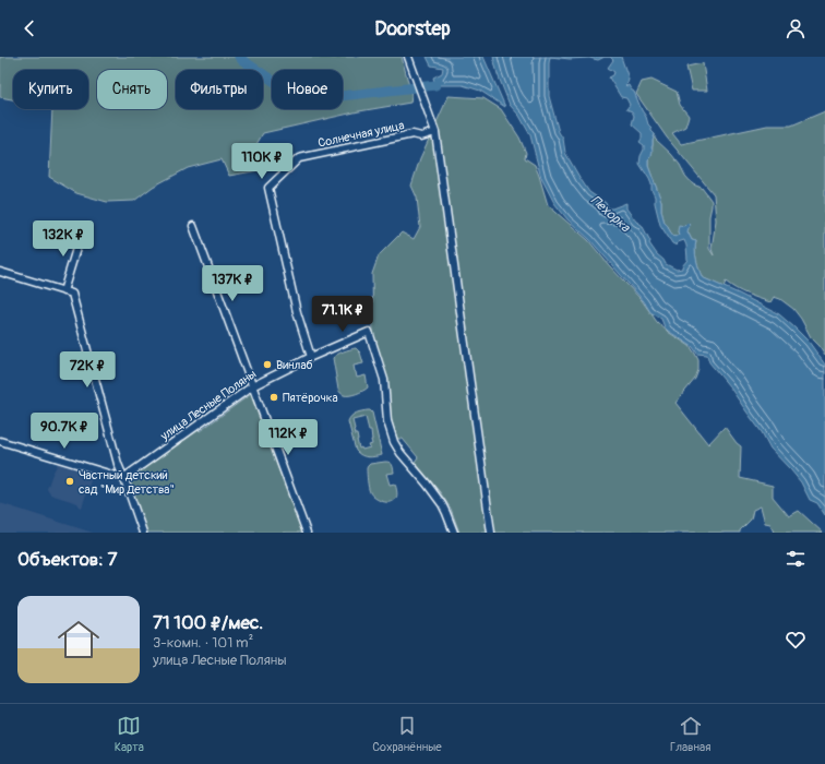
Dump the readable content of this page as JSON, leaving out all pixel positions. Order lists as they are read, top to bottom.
{
  "streets": {
    "street": ["Солнечная улица", "улица Лесные Поляны"]
  },
  "crossings": [
    ["Солнечная улица", "улица Лесные Поляны"]
  ],
  "water": ["Пехорка"],
  "places": ["Винлаб", "Пятёрочка", "Частный детский сад \"Мир Детства\""],
  "page": {
    "header": "Doorstep",
    "chip": [
      "Купить",
      "Снять",
      "Фильтры",
      "Новое"
    ],
    "price": [
      "110K ₽",
      "132K ₽",
      "137K ₽",
      "71.1K ₽",
      "72K ₽",
      "90.7K ₽",
      "112K ₽"
    ],
    "heading": "Объектов: 7",
    "list": [
      {
        "name": "71 100 ₽/мес.",
        "note": "3-комн. · 101 m² · улица Лесные Поляны"
      }
    ],
    "tabs": ["Карта", "Сохранённые", "Главная"]
  }
}
